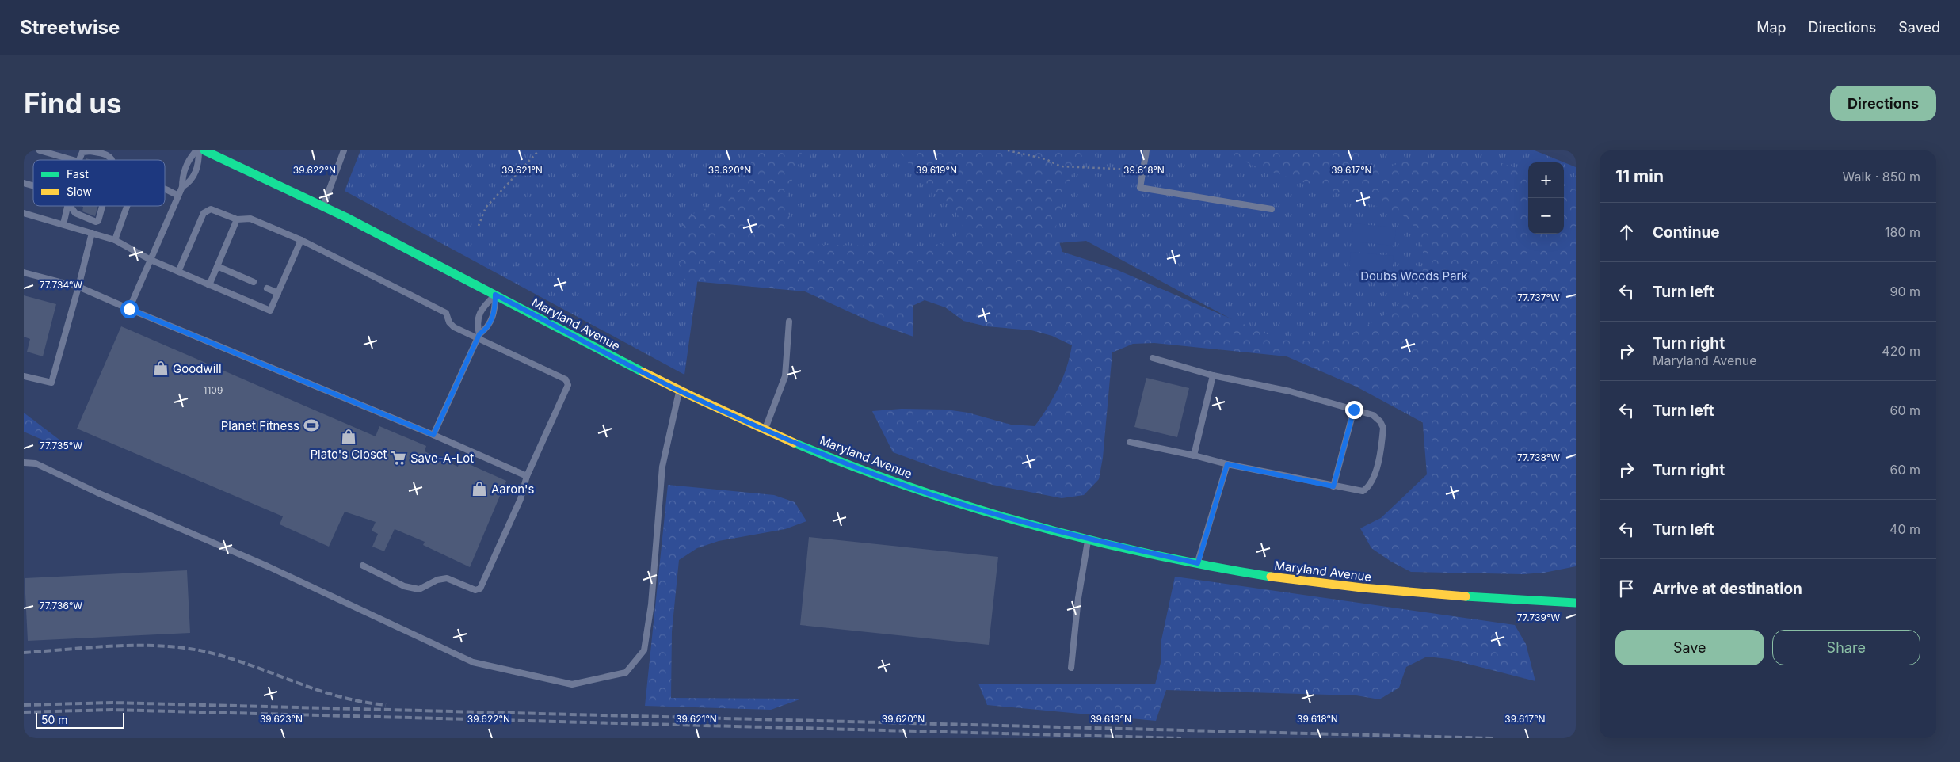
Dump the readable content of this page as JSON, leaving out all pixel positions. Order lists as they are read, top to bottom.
{
  "streets": {
    "main road": ["Maryland Avenue"]
  },
  "parks": ["Doubs Woods Park"],
  "places": {
    "shop": ["Goodwill", "Plato's Closet", "Aaron's"],
    "sports": ["Planet Fitness"],
    "supermarket": ["Save-A-Lot"]
  },
  "house_numbers": ["1109"],
  "legend": ["Fast", "Slow"],
  "scale_bar": "50 m",
  "page": {
    "header": "Streetwise",
    "nav": ["Map", "Directions", "Saved"],
    "buttons": [
      "Directions",
      ["Save", "Share"]
    ],
    "title": "Find us",
    "heading": ["11 min", "Walk · 850 m"],
    "map_buttons": ["+", "−"],
    "list": [
      ["Continue", "180 m"],
      ["Turn left", "90 m"],
      ["Turn right", "Maryland Avenue", "420 m"],
      ["Turn left", "60 m"],
      ["Turn right", "60 m"],
      ["Turn left", "40 m"],
      "Arrive at destination"
    ],
    "scale": "50 m"
  },
  "coordinates": [
    "39.622°N",
    "39.621°N",
    "39.620°N",
    "39.619°N",
    "39.618°N",
    "39.617°N",
    "77.734°W",
    "77.737°W",
    "77.735°W",
    "77.738°W",
    "77.736°W",
    "77.739°W",
    "39.623°N"
  ]
}
